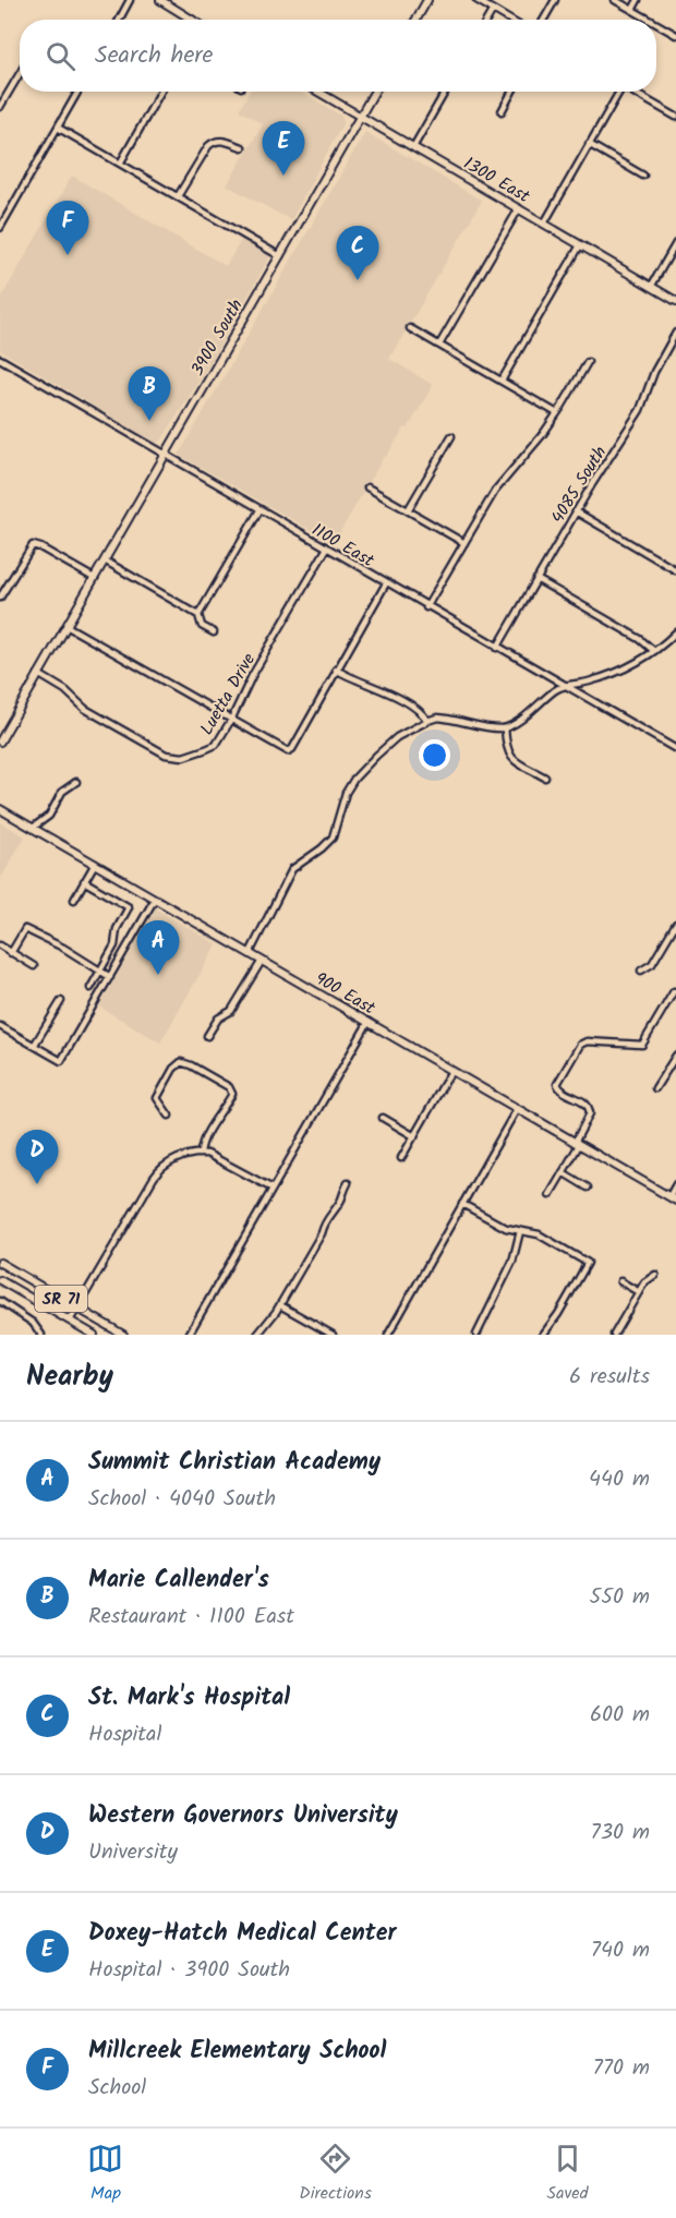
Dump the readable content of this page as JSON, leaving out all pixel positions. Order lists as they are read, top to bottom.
{
  "streets": {
    "main road": [
      "1300 East",
      "3900 South",
      "900 East",
      "SR 71"
    ],
    "street": ["4085 South", "1100 East", "Luetta Drive"]
  },
  "crossings": [
    ["1300 East", "3900 South"],
    ["3900 South", "1100 East"],
    ["3900 South", "Luetta Drive"],
    ["4085 South", "1100 East"],
    ["1100 East", "Luetta Drive"]
  ],
  "page": {
    "search": "Search here",
    "pins": [
      "E",
      "F",
      "C",
      "B",
      "A",
      "D"
    ],
    "heading": ["Nearby", "6 results"],
    "list": [
      {
        "mark": "A",
        "name": "Summit Christian Academy",
        "note": "School · 4040 South",
        "value": "440 m"
      },
      {
        "mark": "B",
        "name": "Marie Callender's",
        "note": "Restaurant · 1100 East",
        "value": "550 m"
      },
      {
        "mark": "C",
        "name": "St. Mark's Hospital",
        "note": "Hospital",
        "value": "600 m"
      },
      {
        "mark": "D",
        "name": "Western Governors University",
        "note": "University",
        "value": "730 m"
      },
      {
        "mark": "E",
        "name": "Doxey-Hatch Medical Center",
        "note": "Hospital · 3900 South",
        "value": "740 m"
      },
      {
        "mark": "F",
        "name": "Millcreek Elementary School",
        "note": "School",
        "value": "770 m"
      }
    ],
    "nav": ["Map", "Directions", "Saved"]
  }
}
